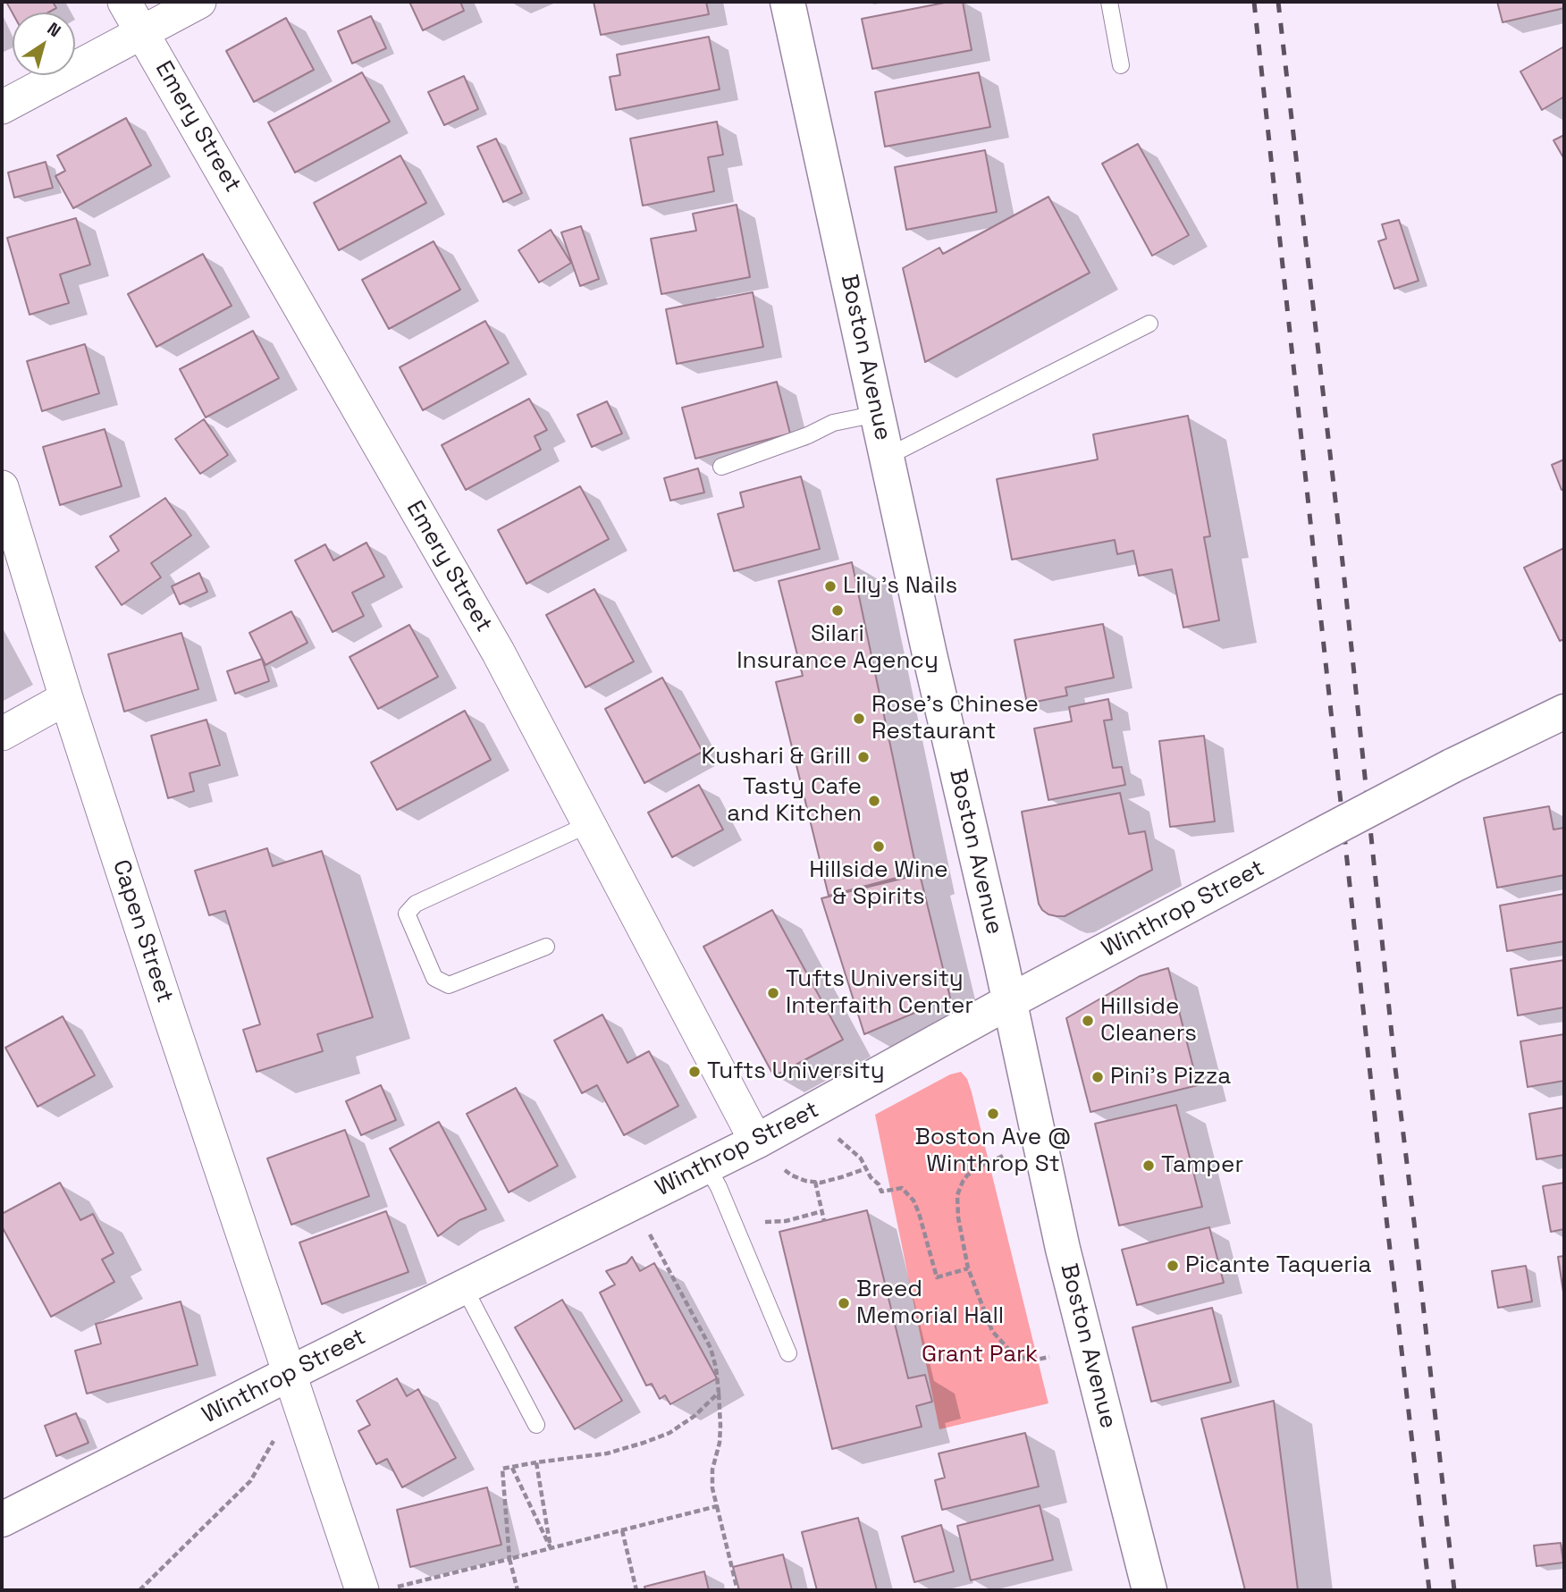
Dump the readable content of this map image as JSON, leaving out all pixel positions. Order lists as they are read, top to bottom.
{
  "streets": {
    "street": [
      "Emery Street",
      "Boston Avenue",
      "Winthrop Street",
      "Capen Street"
    ]
  },
  "crossings": [
    ["Emery Street", "Winthrop Street"],
    ["Boston Avenue", "Winthrop Street"],
    ["Winthrop Street", "Capen Street"]
  ],
  "parks": ["Grant Park"],
  "places": [
    "Lily's Nails",
    "Silari Insurance Agency",
    "Rose's Chinese Restaurant",
    "Kushari & Grill",
    "Tasty Cafe and Kitchen",
    "Hillside Wine & Spirits",
    "Tufts University Interfaith Center",
    "Hillside Cleaners",
    "Tufts University",
    "Pini's Pizza",
    "Boston Ave @ Winthrop St",
    "Tamper",
    "Picante Taqueria",
    "Breed Memorial Hall"
  ],
  "north": "top right"
}
